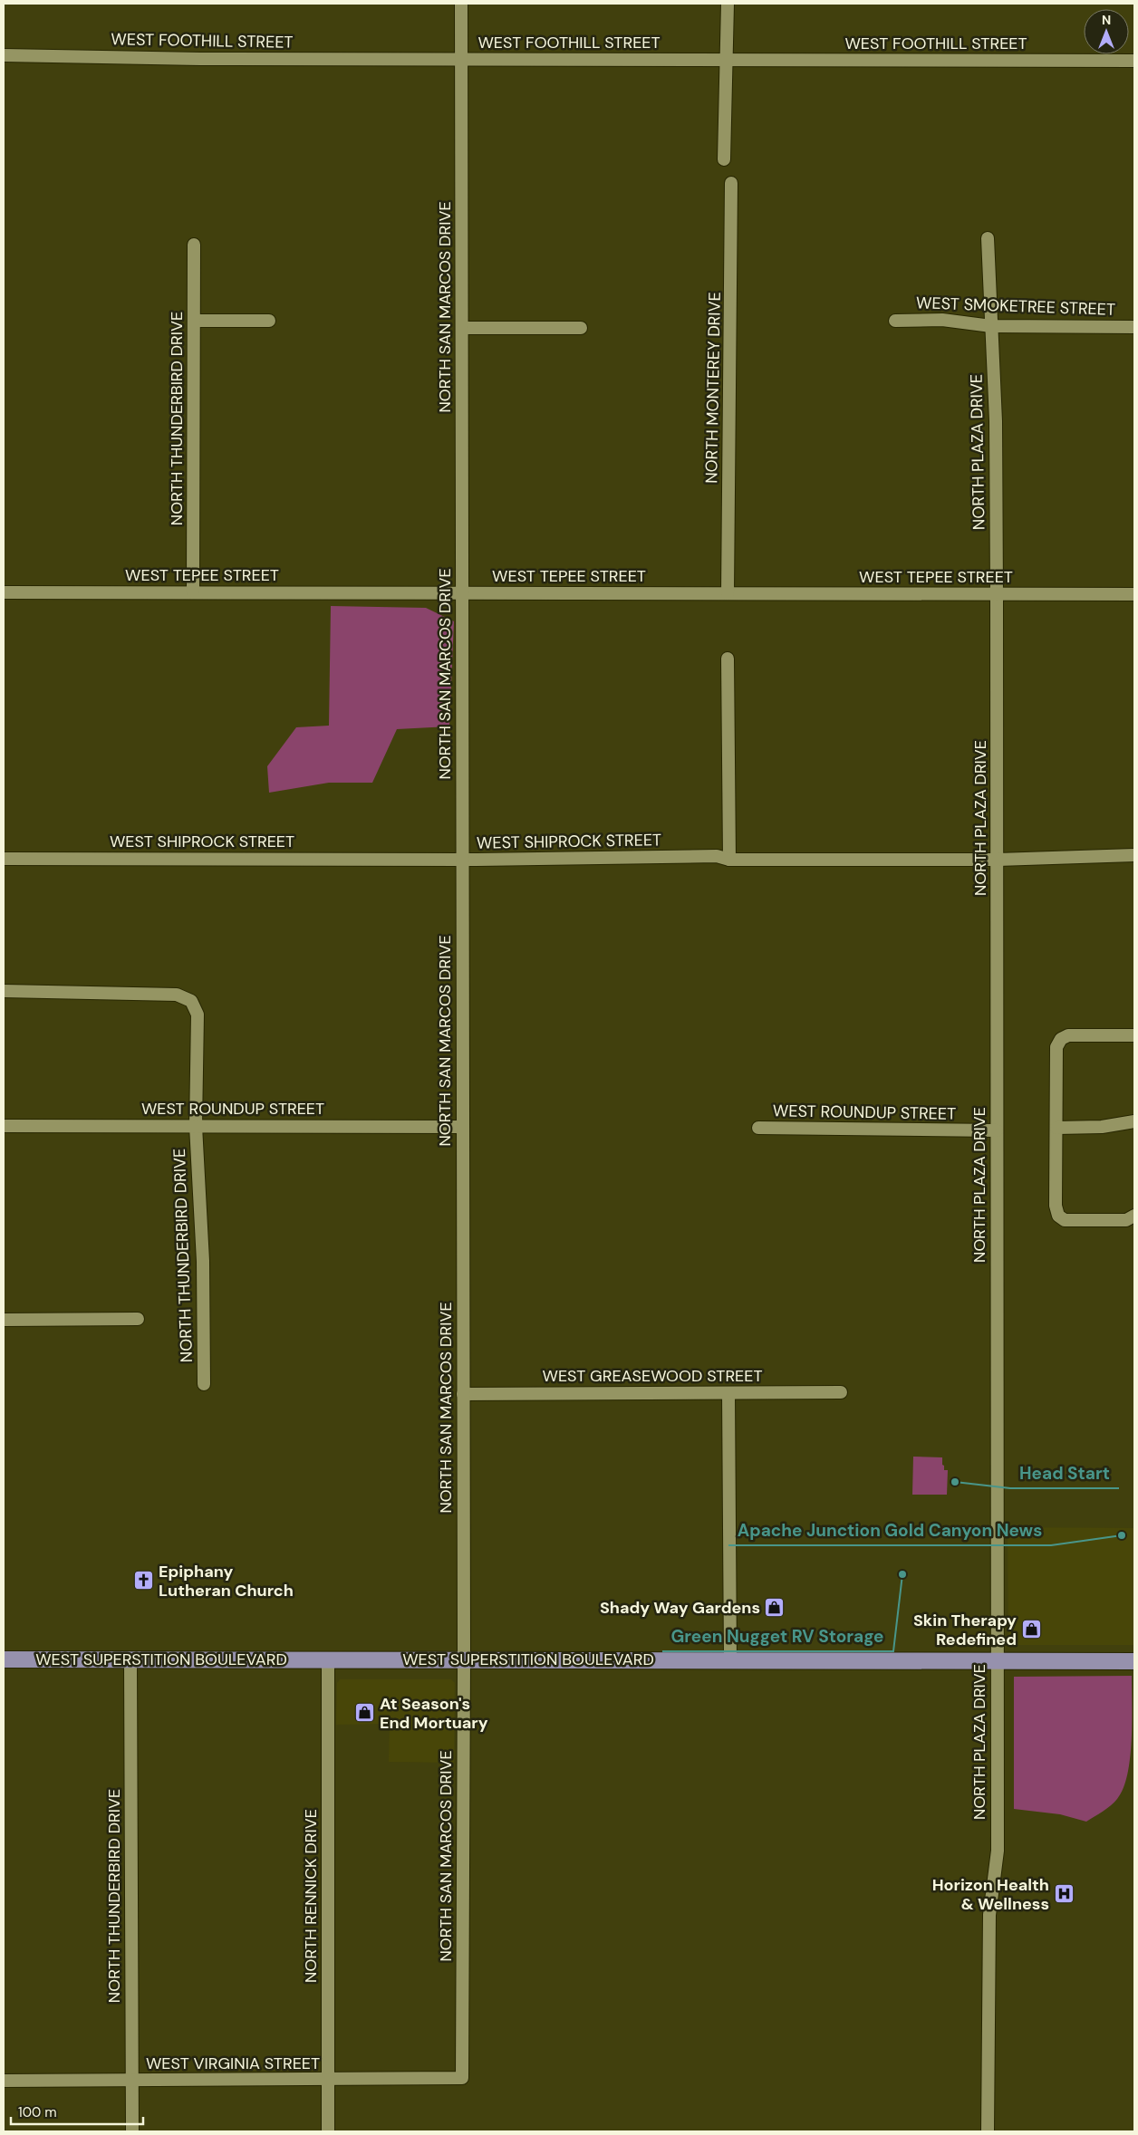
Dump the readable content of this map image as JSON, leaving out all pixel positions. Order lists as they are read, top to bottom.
{
  "streets": {
    "main road": ["WEST SUPERSTITION BOULEVARD"],
    "street": [
      "WEST FOOTHILL STREET",
      "WEST SMOKETREE STREET",
      "NORTH SAN MARCOS DRIVE",
      "NORTH MONTEREY DRIVE",
      "NORTH THUNDERBIRD DRIVE",
      "NORTH PLAZA DRIVE",
      "WEST TEPEE STREET",
      "WEST SHIPROCK STREET",
      "WEST ROUNDUP STREET",
      "WEST GREASEWOOD STREET",
      "NORTH RENNICK DRIVE",
      "WEST VIRGINIA STREET"
    ]
  },
  "crossings": [
    ["WEST FOOTHILL STREET", "NORTH SAN MARCOS DRIVE"],
    ["WEST SMOKETREE STREET", "NORTH PLAZA DRIVE"],
    ["NORTH SAN MARCOS DRIVE", "WEST TEPEE STREET"],
    ["NORTH SAN MARCOS DRIVE", "WEST SHIPROCK STREET"],
    ["NORTH SAN MARCOS DRIVE", "WEST ROUNDUP STREET"],
    ["NORTH SAN MARCOS DRIVE", "WEST GREASEWOOD STREET"],
    ["NORTH SAN MARCOS DRIVE", "WEST SUPERSTITION BOULEVARD"],
    ["NORTH SAN MARCOS DRIVE", "WEST VIRGINIA STREET"],
    ["NORTH MONTEREY DRIVE", "WEST TEPEE STREET"],
    ["NORTH THUNDERBIRD DRIVE", "WEST TEPEE STREET"],
    ["NORTH THUNDERBIRD DRIVE", "WEST ROUNDUP STREET"],
    ["NORTH THUNDERBIRD DRIVE", "WEST SUPERSTITION BOULEVARD"],
    ["NORTH THUNDERBIRD DRIVE", "WEST VIRGINIA STREET"],
    ["NORTH PLAZA DRIVE", "WEST TEPEE STREET"],
    ["NORTH PLAZA DRIVE", "WEST SHIPROCK STREET"],
    ["NORTH PLAZA DRIVE", "WEST ROUNDUP STREET"],
    ["NORTH PLAZA DRIVE", "WEST SUPERSTITION BOULEVARD"],
    ["WEST SUPERSTITION BOULEVARD", "NORTH RENNICK DRIVE"],
    ["NORTH RENNICK DRIVE", "WEST VIRGINIA STREET"]
  ],
  "places": {
    "other": ["Head Start", "Apache Junction Gold Canyon News", "Green Nugget RV Storage"],
    "church": ["Epiphany Lutheran Church"],
    "shop": ["Shady Way Gardens", "Skin Therapy Redefined", "At Season's End Mortuary"],
    "hospital": ["Horizon Health & Wellness"]
  },
  "scale_bar": "100 m",
  "north": "top"
}
